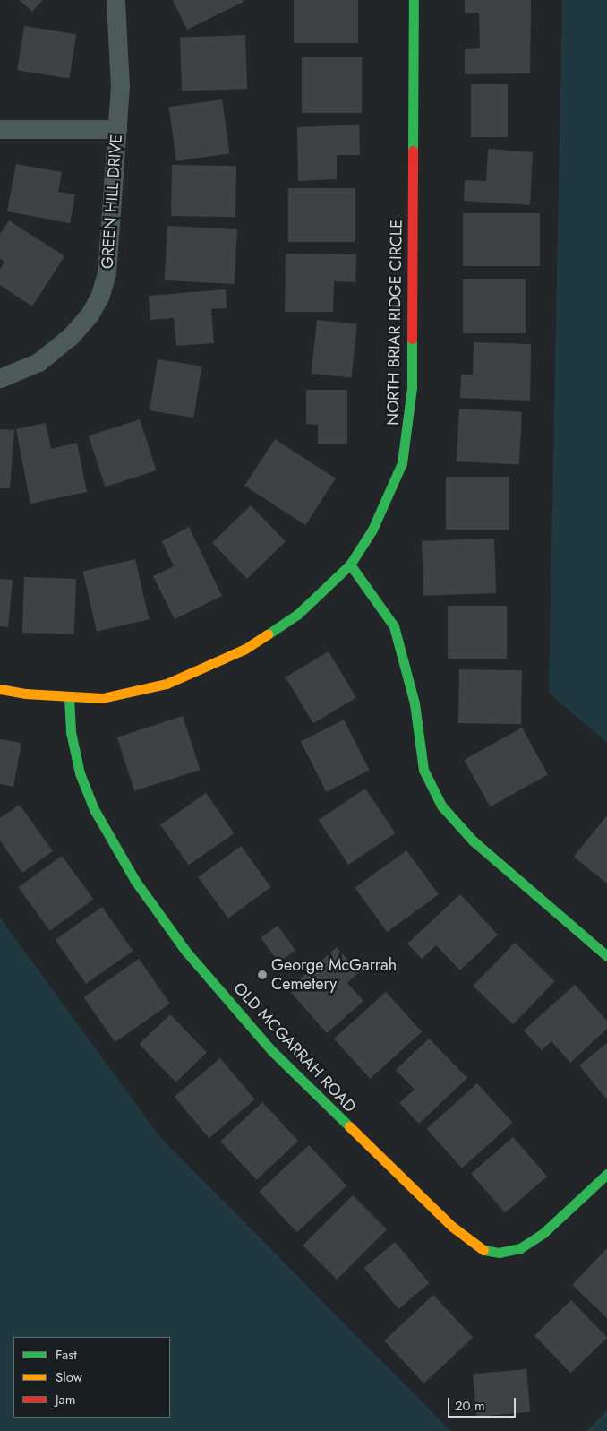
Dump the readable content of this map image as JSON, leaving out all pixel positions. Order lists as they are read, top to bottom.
{
  "streets": {
    "street": ["GREEN HILL DRIVE", "NORTH BRIAR RIDGE CIRCLE", "OLD MCGARRAH ROAD"]
  },
  "crossings": [
    ["NORTH BRIAR RIDGE CIRCLE", "OLD MCGARRAH ROAD"]
  ],
  "places": ["George McGarrah Cemetery"],
  "legend": ["Fast", "Slow", "Jam"],
  "scale_bar": "20 m"
}
